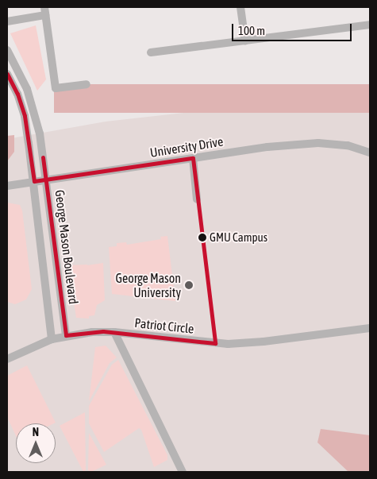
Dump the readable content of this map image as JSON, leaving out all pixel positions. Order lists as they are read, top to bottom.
{
  "streets": {
    "street": ["University Drive", "George Mason Boulevard", "Patriot Circle"]
  },
  "crossings": [
    ["University Drive", "George Mason Boulevard"],
    ["George Mason Boulevard", "Patriot Circle"]
  ],
  "places": ["GMU Campus", "George Mason University"],
  "scale_bar": "100 m",
  "north": "top"
}
